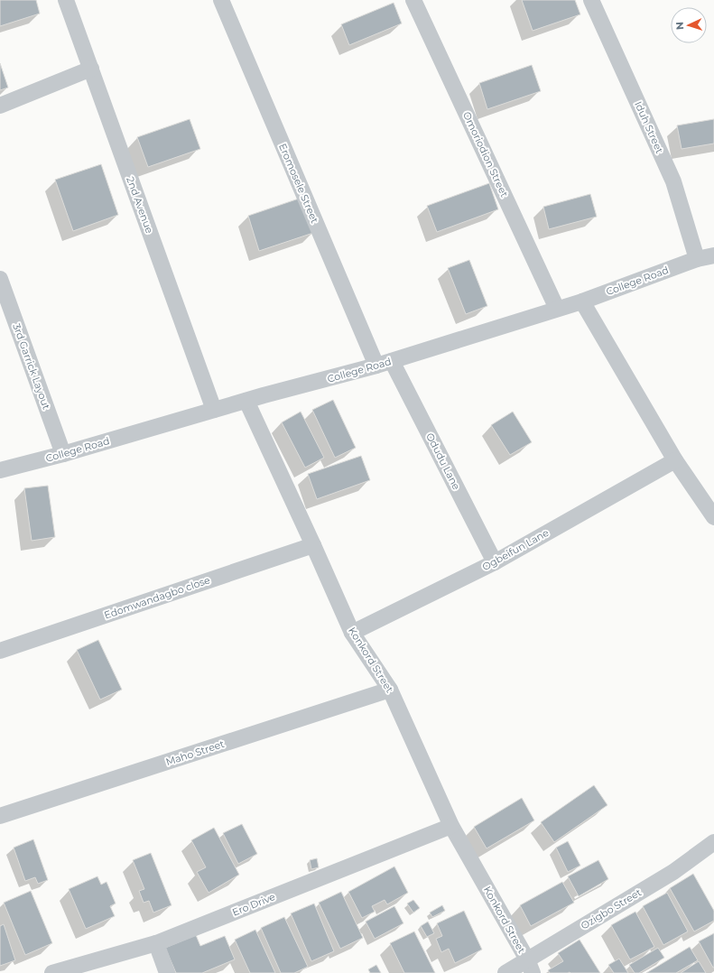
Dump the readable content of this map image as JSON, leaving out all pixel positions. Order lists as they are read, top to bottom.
{
  "streets": {
    "street": [
      "Iduh Street",
      "Omoriodion Street",
      "Eromosele Street",
      "2nd Avenue",
      "College Road",
      "3rd Garrick Layout",
      "Odudu Lane",
      "Ogbeifun Lane",
      "Edomwandagbo close",
      "Konkord Street",
      "Maho Street",
      "Ero Drive",
      "Ozigbo Street"
    ]
  },
  "crossings": [
    ["Iduh Street", "College Road"],
    ["Omoriodion Street", "College Road"],
    ["Eromosele Street", "College Road"],
    ["2nd Avenue", "College Road"],
    ["College Road", "3rd Garrick Layout"],
    ["College Road", "Odudu Lane"],
    ["College Road", "Konkord Street"],
    ["Odudu Lane", "Ogbeifun Lane"],
    ["Ogbeifun Lane", "Konkord Street"],
    ["Edomwandagbo close", "Konkord Street"],
    ["Konkord Street", "Maho Street"],
    ["Konkord Street", "Ero Drive"],
    ["Konkord Street", "Ozigbo Street"]
  ],
  "north": "left"
}
